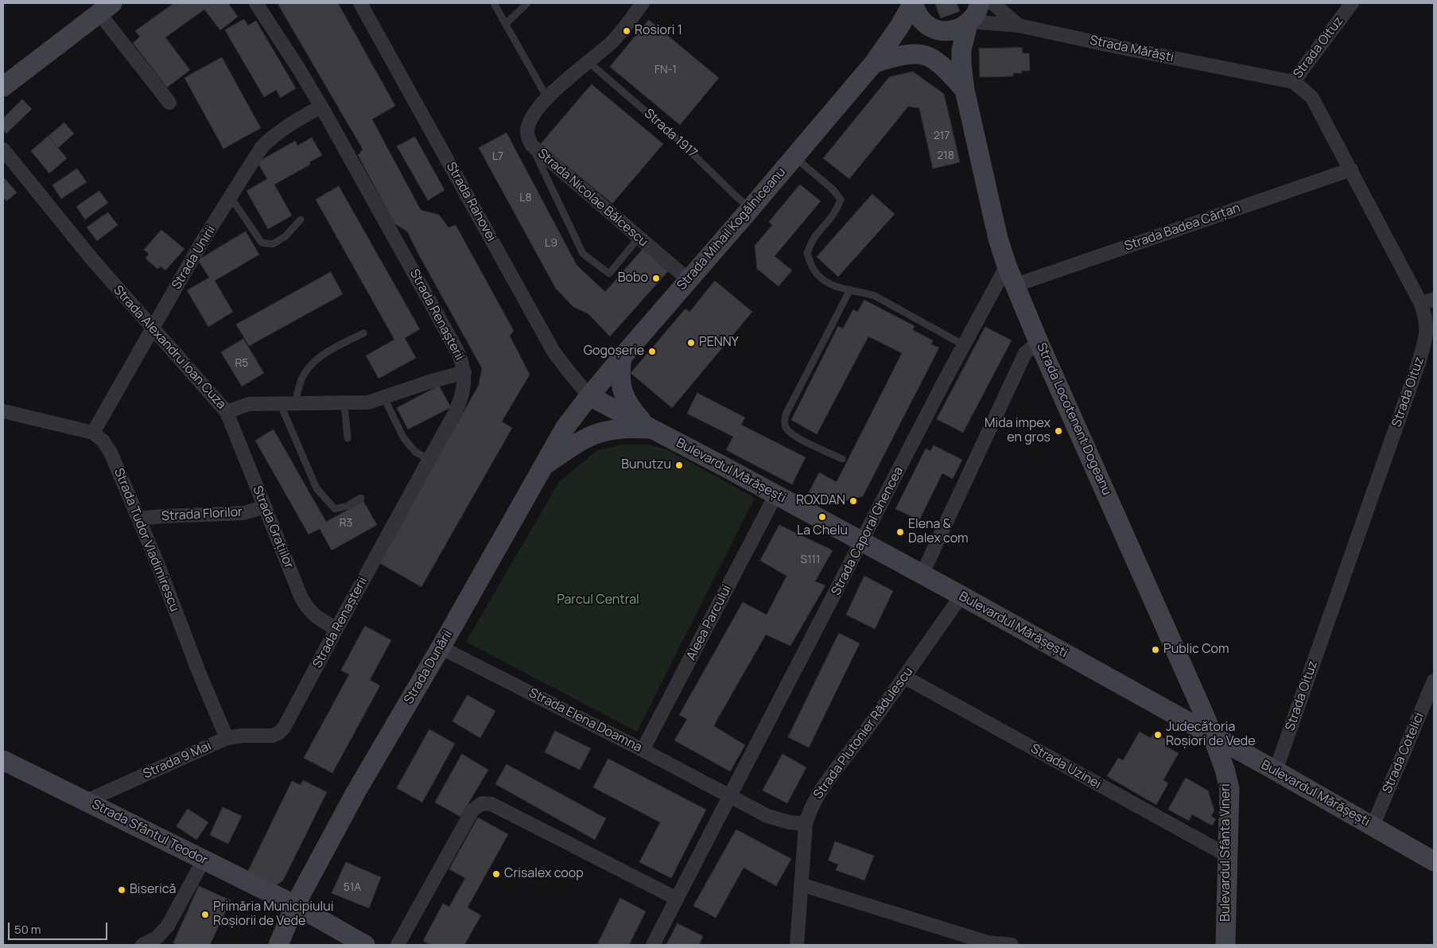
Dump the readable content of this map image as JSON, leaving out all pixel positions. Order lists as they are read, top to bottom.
{
  "streets": {
    "main road": [
      "Strada Mihail Kogălniceanu",
      "Strada Locotenent Dogeanu",
      "Bulevardul Mărășești",
      "Strada Dunării",
      "Strada Sfântul Teodor",
      "Bulevardul Sfânta Vineri"
    ],
    "street": [
      "Strada Oituz",
      "Strada Mărăști",
      "Strada Nicolae Bălcescu",
      "Strada Rahovei",
      "Strada Badea Cârțan",
      "Strada Unirii",
      "Strada Renașterii",
      "Strada Alexandru Ioan Cuza",
      "Strada Florilor",
      "Strada Grațiilor",
      "Strada Caporal Ghencea",
      "Strada Tudor Vladimirescu",
      "Aleea Parcului",
      "Strada Elena Doamna",
      "Strada Plutonier Rădulescu",
      "Strada Cotelici",
      "Strada 9 Mai",
      "Strada Uzinei"
    ],
    "lane": ["Strada 1917"]
  },
  "crossings": [
    ["Strada Oituz", "Strada Mărăști"],
    ["Strada Oituz", "Strada Badea Cârțan"],
    ["Strada Oituz", "Bulevardul Mărășești"],
    ["Strada Mărăști", "Strada Locotenent Dogeanu"],
    ["Strada 1917", "Strada Nicolae Bălcescu"],
    ["Strada 1917", "Strada Mihail Kogălniceanu"],
    ["Strada Nicolae Bălcescu", "Strada Mihail Kogălniceanu"],
    ["Strada Rahovei", "Strada Mihail Kogălniceanu"],
    ["Strada Rahovei", "Bulevardul Mărășești"],
    ["Strada Rahovei", "Strada Dunării"],
    ["Strada Badea Cârțan", "Strada Locotenent Dogeanu"],
    ["Strada Mihail Kogălniceanu", "Strada Locotenent Dogeanu"],
    ["Strada Mihail Kogălniceanu", "Bulevardul Mărășești"],
    ["Strada Mihail Kogălniceanu", "Strada Dunării"],
    ["Strada Unirii", "Strada Renașterii"],
    ["Strada Unirii", "Strada Alexandru Ioan Cuza"],
    ["Strada Unirii", "Strada Tudor Vladimirescu"],
    ["Strada Renașterii", "Strada Alexandru Ioan Cuza"],
    ["Strada Renașterii", "Strada Grațiilor"],
    ["Strada Renașterii", "Strada 9 Mai"],
    ["Strada Alexandru Ioan Cuza", "Strada Grațiilor"],
    ["Strada Locotenent Dogeanu", "Bulevardul Mărășești"],
    ["Strada Locotenent Dogeanu", "Strada Caporal Ghencea"],
    ["Strada Locotenent Dogeanu", "Bulevardul Sfânta Vineri"],
    ["Bulevardul Mărășești", "Strada Caporal Ghencea"],
    ["Bulevardul Mărășești", "Aleea Parcului"],
    ["Bulevardul Mărășești", "Strada Dunării"],
    ["Bulevardul Mărășești", "Strada Plutonier Rădulescu"],
    ["Bulevardul Mărășești", "Strada Cotelici"],
    ["Bulevardul Mărășești", "Bulevardul Sfânta Vineri"],
    ["Strada Florilor", "Strada Grațiilor"],
    ["Strada Florilor", "Strada Tudor Vladimirescu"],
    ["Strada Caporal Ghencea", "Strada Elena Doamna"],
    ["Strada Tudor Vladimirescu", "Strada 9 Mai"],
    ["Aleea Parcului", "Strada Elena Doamna"],
    ["Strada Dunării", "Strada Elena Doamna"],
    ["Strada Dunării", "Strada Sfântul Teodor"],
    ["Strada Elena Doamna", "Strada Plutonier Rădulescu"],
    ["Strada Plutonier Rădulescu", "Strada Uzinei"],
    ["Strada 9 Mai", "Strada Sfântul Teodor"],
    ["Strada Uzinei", "Bulevardul Sfânta Vineri"]
  ],
  "parks": ["Parcul Central"],
  "places": [
    "Rosiori 1",
    "Bobo",
    "PENNY",
    "Gogoșerie",
    "Mida impex en gros",
    "Bunutzu",
    "ROXDAN",
    "La Chelu",
    "Elena & Dalex com",
    "Public Com",
    "Judecătoria Roșiori de Vede",
    "Crisalex coop",
    "Biserică",
    "Primăria Municipiului Roșiorii de Vede"
  ],
  "house_numbers": [
    "FN-1",
    "217",
    "218",
    "L7",
    "L8",
    "L9",
    "R5",
    "R3",
    "S111",
    "51A"
  ],
  "scale_bar": "50 m"
}
